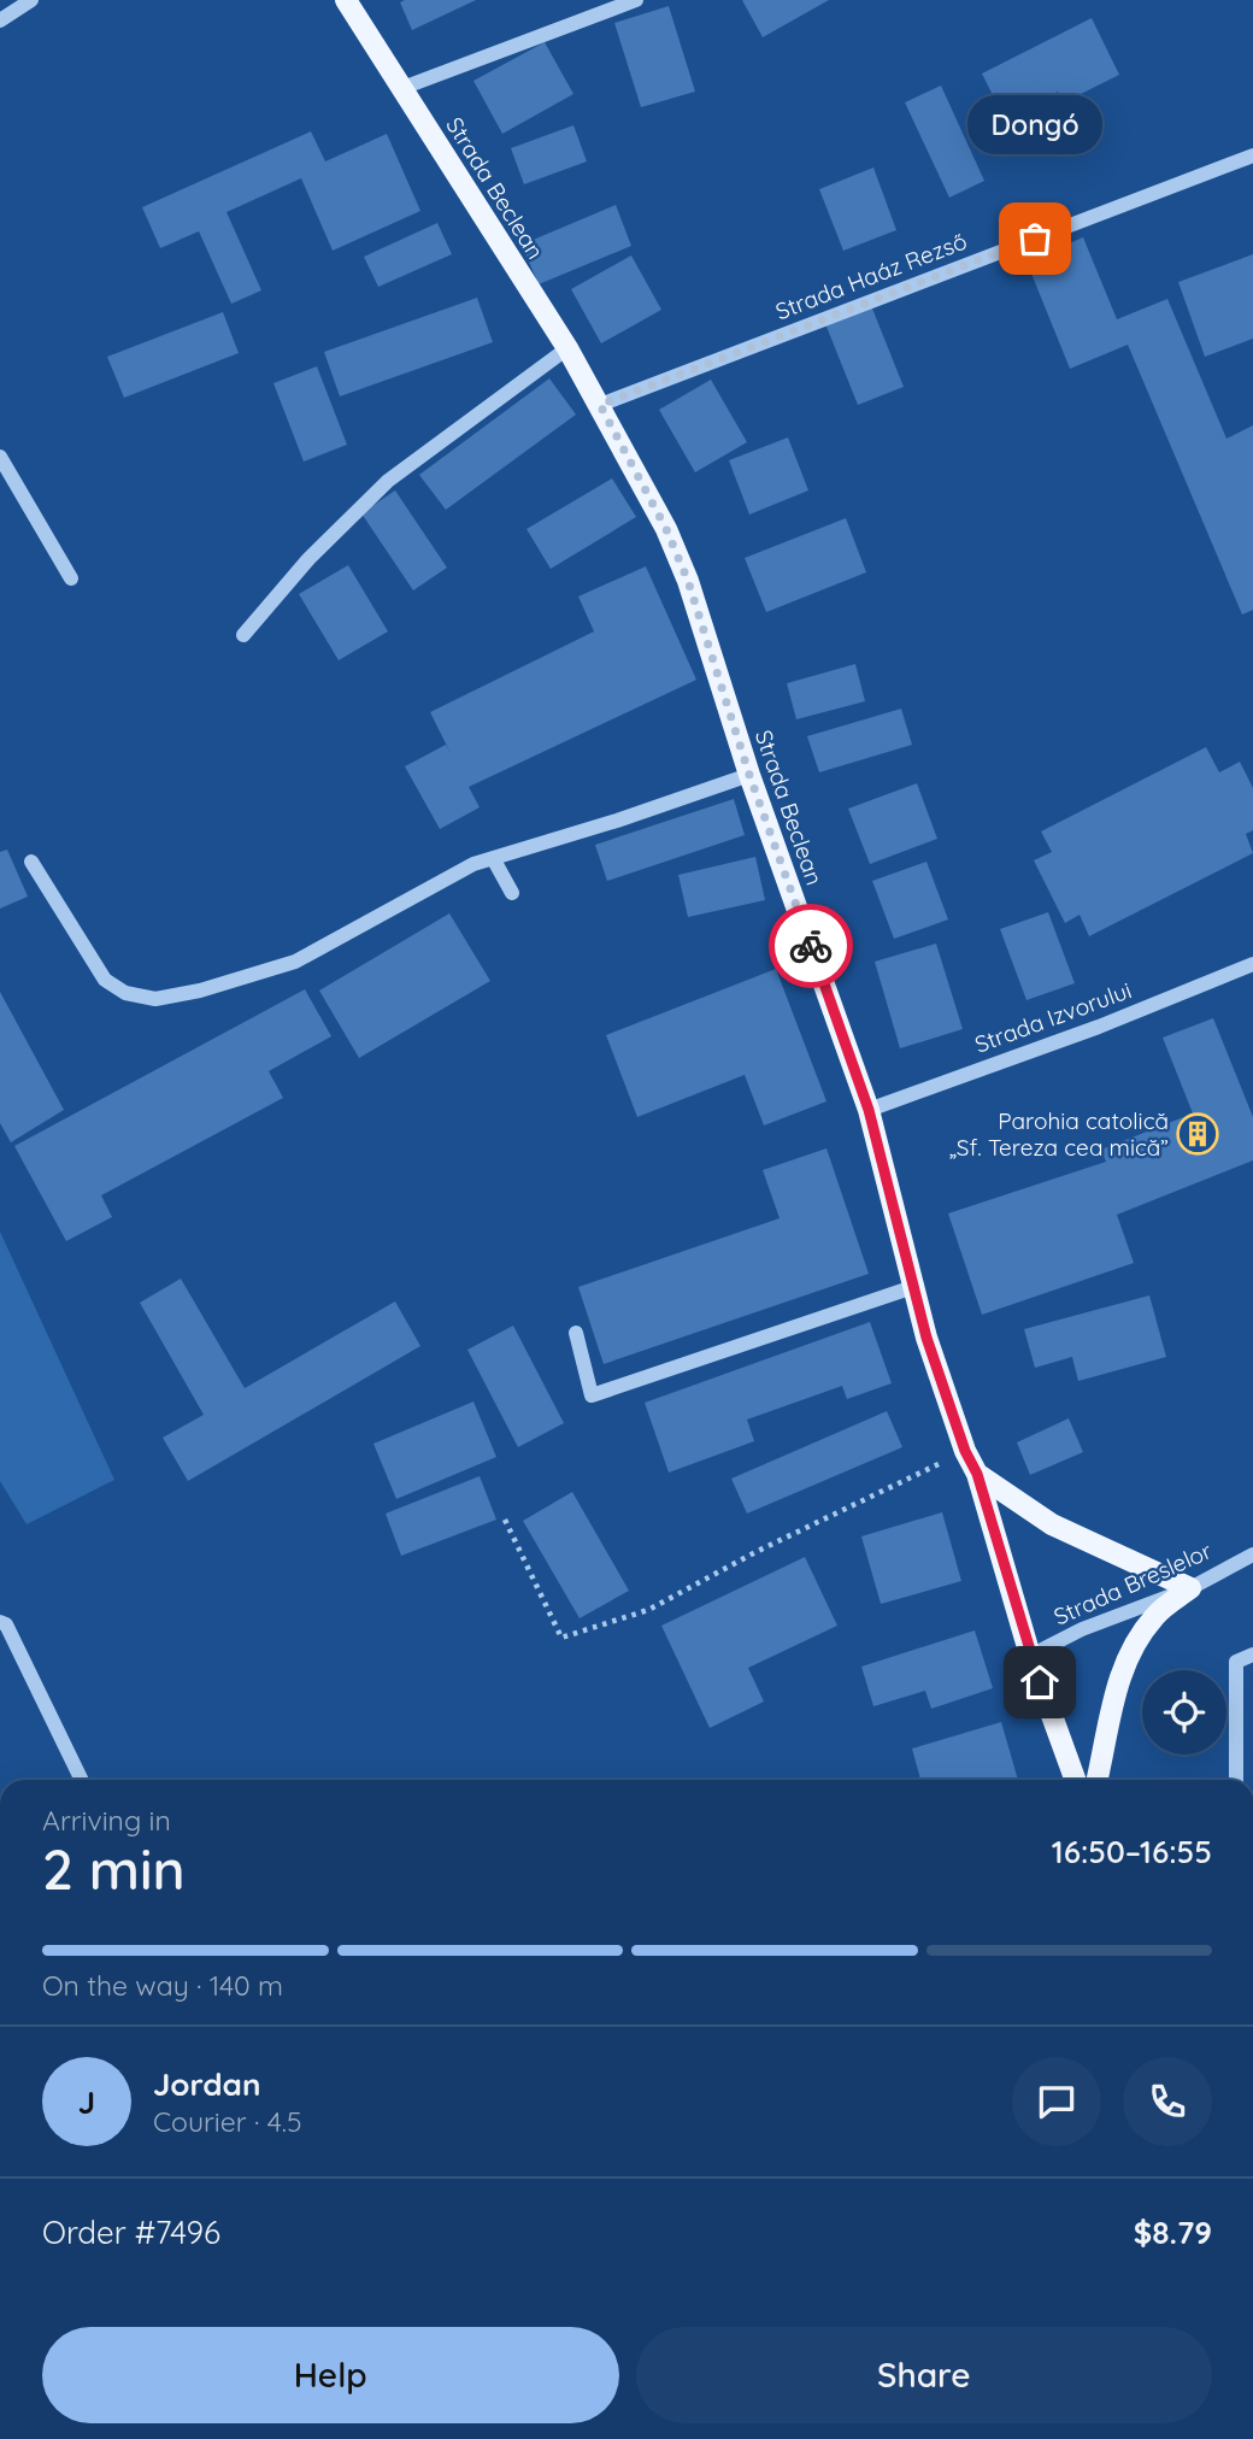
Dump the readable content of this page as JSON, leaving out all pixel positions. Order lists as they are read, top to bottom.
{
  "streets": {
    "main road": ["Strada Beclean"],
    "street": ["Strada Haáz Rezső", "Strada Izvorului", "Strada Breslelor"]
  },
  "crossings": [
    ["Strada Beclean", "Strada Haáz Rezső"],
    ["Strada Beclean", "Strada Izvorului"],
    ["Strada Beclean", "Strada Breslelor"]
  ],
  "places": {
    "other": ["Dongó"],
    "building": ["Parohia catolică „Sf. Tereza cea mică”"]
  },
  "page": {
    "bubble": "Dongó",
    "heading": ["2 min", "Arriving in", "16:50–16:55"],
    "panel": [
      "Jordan",
      "Courier · 4.5",
      "Order #7496",
      "$8.79"
    ],
    "bar": "On the way · 140 m",
    "round": "J",
    "buttons": ["Help", "Share"]
  }
}
